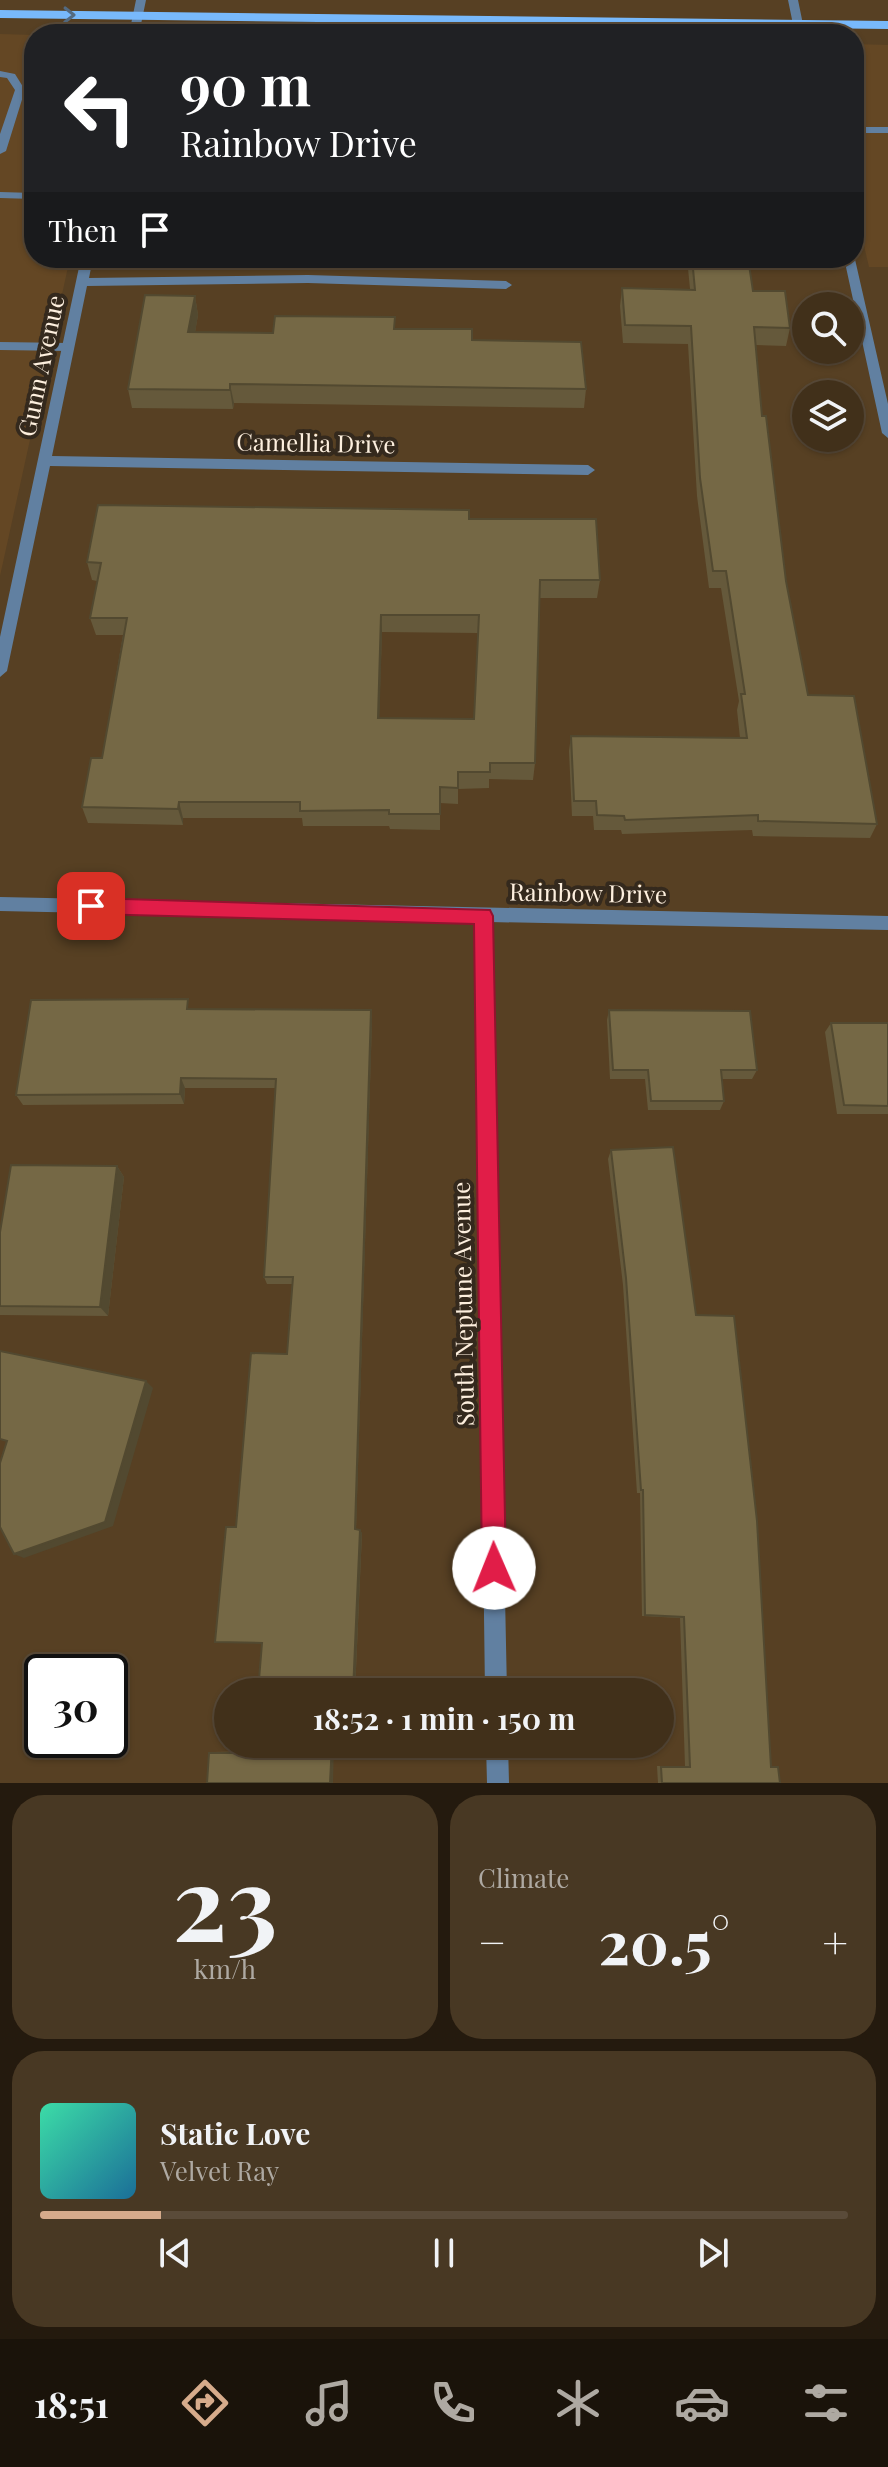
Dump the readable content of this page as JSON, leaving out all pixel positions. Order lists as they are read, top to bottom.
{
  "streets": {
    "street": [
      "Gunn Avenue",
      "Camellia Drive",
      "Rainbow Drive",
      "South Neptune Avenue"
    ]
  },
  "crossings": [
    ["Gunn Avenue", "Camellia Drive"],
    ["Rainbow Drive", "South Neptune Avenue"]
  ],
  "page": {
    "turn": ["90 m", "Rainbow Drive"],
    "then": "Then",
    "limit": "30",
    "trip": "18:52 · 1 min · 150 m",
    "tile": [
      ["23", "km/h"],
      "Climate"
    ],
    "heat": ["−", "20.5°", "+"],
    "song": ["Static Love", "Velvet Ray"],
    "tabs": "18:51"
  }
}
